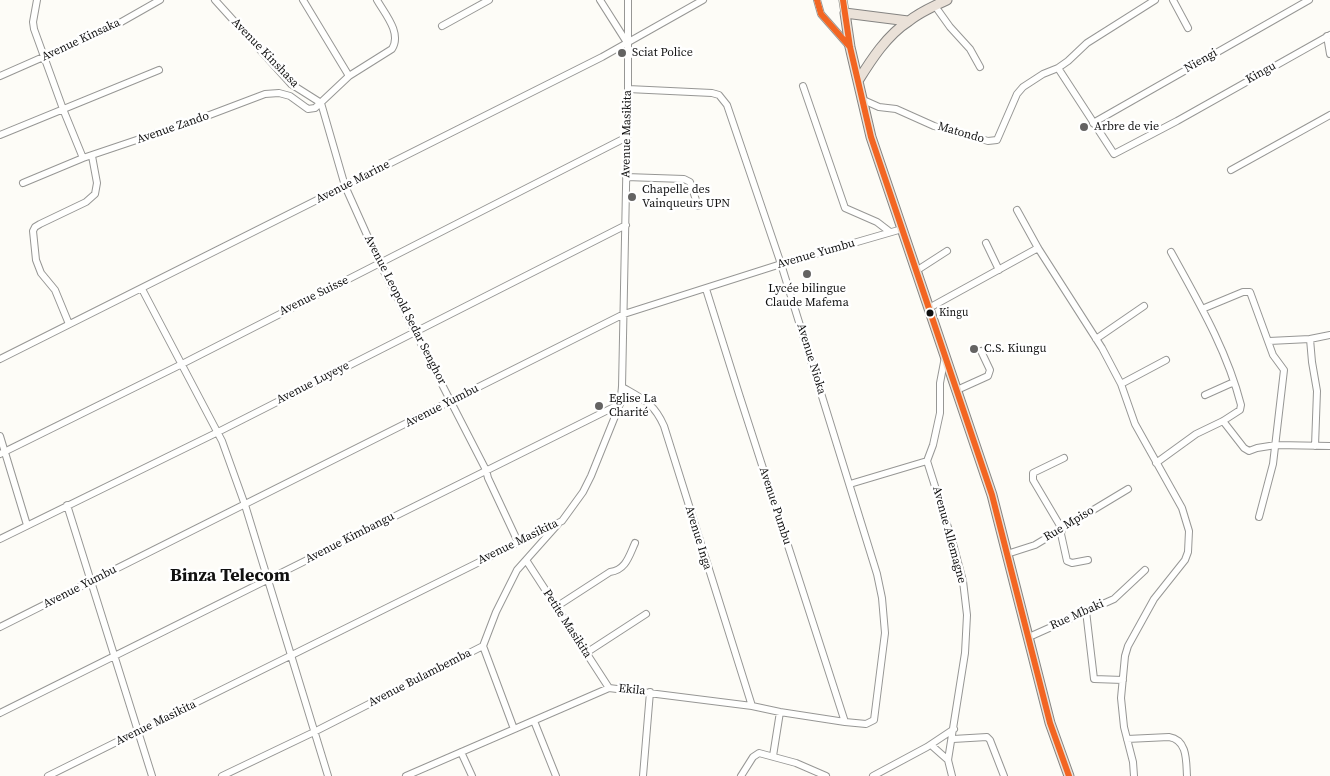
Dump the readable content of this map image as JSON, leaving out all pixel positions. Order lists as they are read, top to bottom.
{
  "streets": {
    "street": [
      "Avenue Kinsaka",
      "Avenue Kinshasa",
      "Niengi",
      "Kingu",
      "Avenue Zando",
      "Matondo",
      "Avenue Masikita",
      "Avenue Marine",
      "Avenue Yumbu",
      "Avenue Suisse",
      "Avenue Leopold Sedar Senghor",
      "Avenue Nioka",
      "Avenue Luyeye",
      "Avenue Pumbu",
      "Rue Mpiso",
      "Avenue Allemagne",
      "Avenue Kimbangu",
      "Avenue Inga",
      "Rue Mbaki",
      "Petite Masikita",
      "Avenue Bulambemba",
      "Ekila"
    ]
  },
  "crossings": [
    ["Avenue Kinshasa", "Avenue Zando"],
    ["Niengi", "Kingu"],
    ["Avenue Masikita", "Avenue Marine"],
    ["Avenue Masikita", "Avenue Yumbu"],
    ["Avenue Masikita", "Avenue Suisse"],
    ["Avenue Masikita", "Avenue Leopold Sedar Senghor"],
    ["Avenue Masikita", "Avenue Nioka"],
    ["Avenue Masikita", "Avenue Luyeye"],
    ["Avenue Masikita", "Avenue Kimbangu"],
    ["Avenue Masikita", "Avenue Inga"],
    ["Avenue Masikita", "Avenue Bulambemba"],
    ["Avenue Marine", "Avenue Leopold Sedar Senghor"],
    ["Avenue Yumbu", "Avenue Leopold Sedar Senghor"],
    ["Avenue Yumbu", "Avenue Nioka"],
    ["Avenue Yumbu", "Avenue Pumbu"],
    ["Avenue Suisse", "Avenue Leopold Sedar Senghor"],
    ["Avenue Leopold Sedar Senghor", "Avenue Luyeye"],
    ["Avenue Leopold Sedar Senghor", "Avenue Kimbangu"],
    ["Avenue Nioka", "Ekila"],
    ["Avenue Pumbu", "Ekila"],
    ["Avenue Inga", "Ekila"],
    ["Petite Masikita", "Avenue Bulambemba"],
    ["Petite Masikita", "Ekila"]
  ],
  "districts": ["Binza Telecom"],
  "places": [
    "Sciat Police",
    "Arbre de vie",
    "Chapelle des Vainqueurs UPN",
    "Lycée bilingue Claude Mafema",
    "Kingu",
    "C.S. Kiungu",
    "Eglise La Charité"
  ]
}
